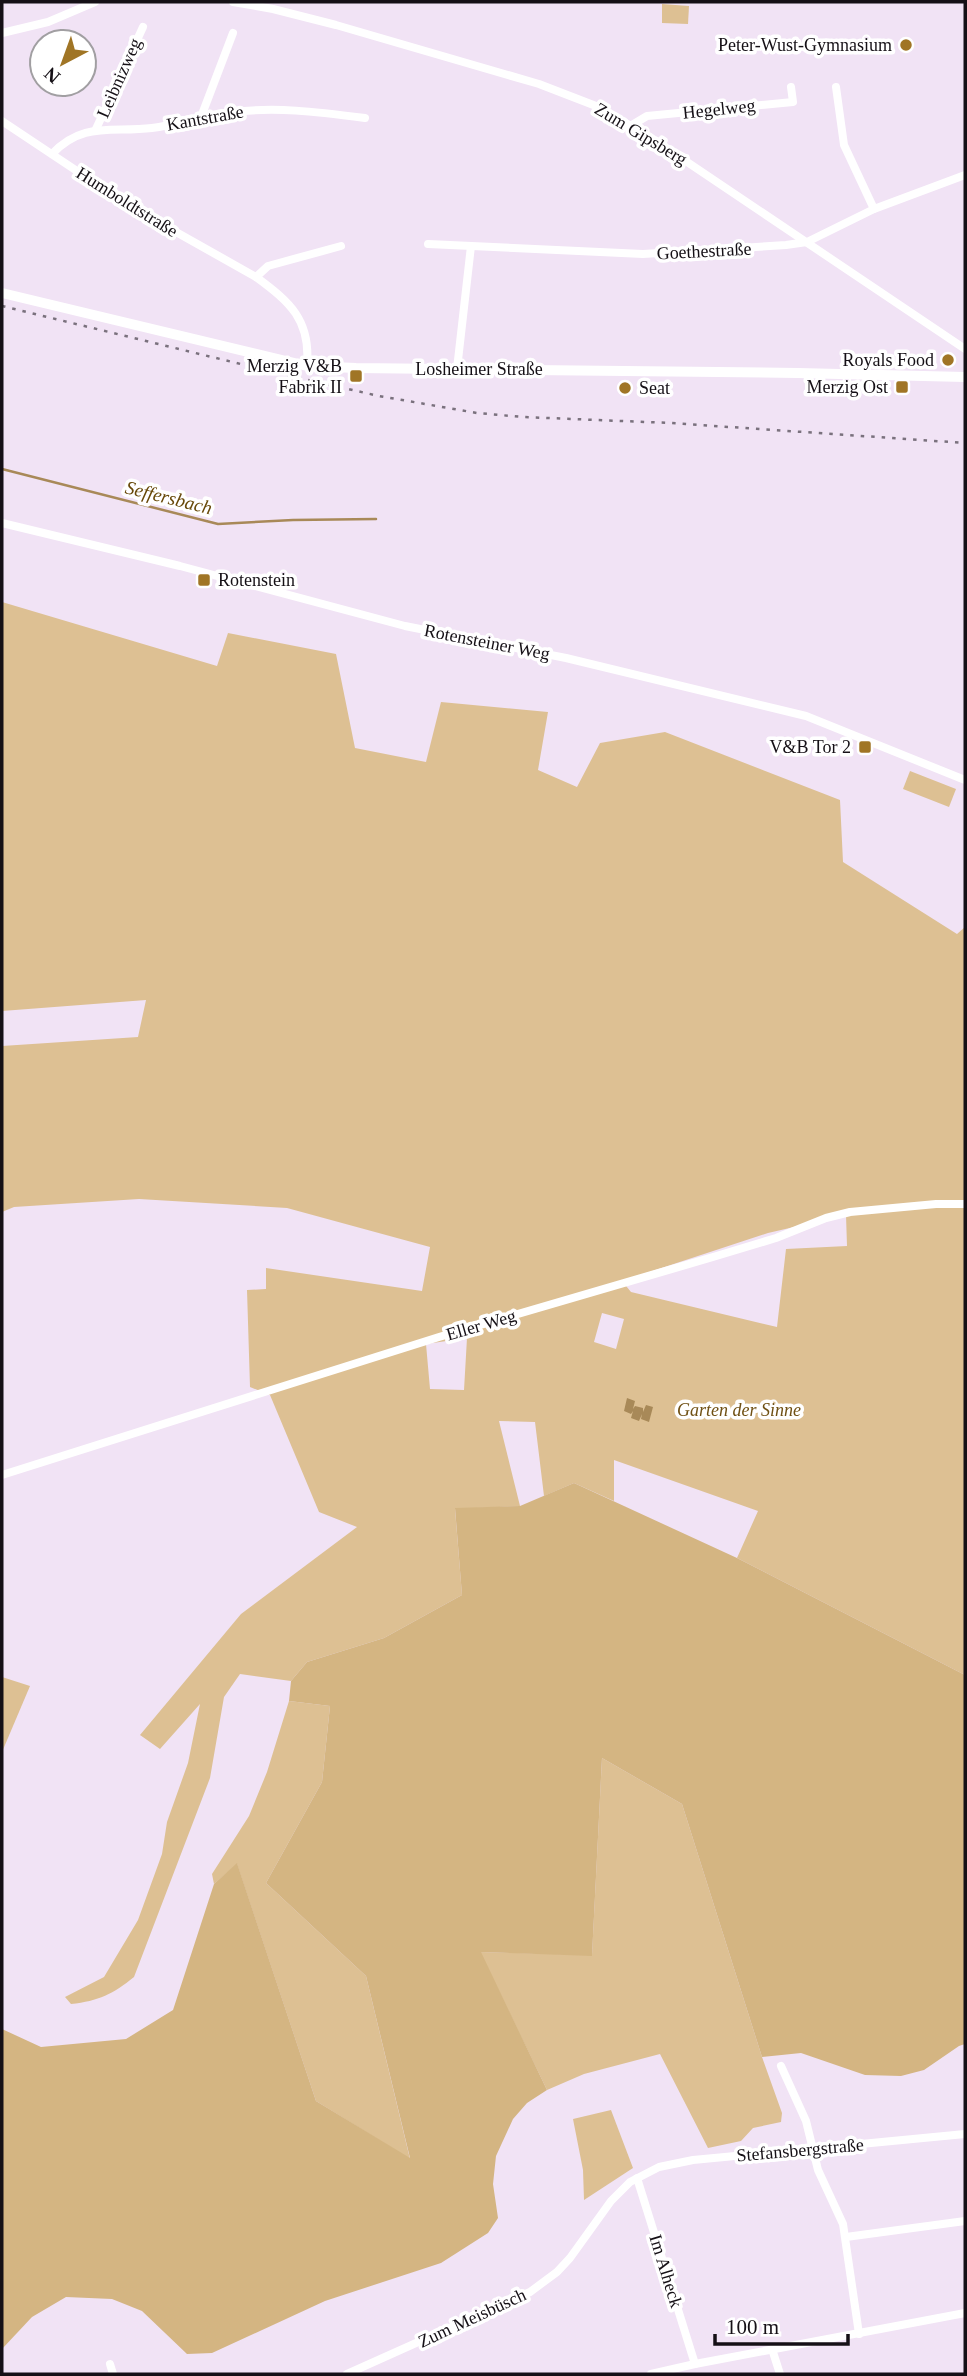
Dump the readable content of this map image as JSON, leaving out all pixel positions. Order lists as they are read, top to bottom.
{
  "streets": {
    "main road": ["Losheimer Straße"],
    "street": [
      "Leibnizweg",
      "Hegelweg",
      "Kantstraße",
      "Zum Gipsberg",
      "Humboldtstraße",
      "Goethestraße",
      "Rotensteiner Weg",
      "Eller Weg",
      "Stefansbergstraße",
      "Im Alheck",
      "Zum Meisbüsch"
    ]
  },
  "crossings": [
    ["Leibnizweg", "Kantstraße"],
    ["Hegelweg", "Zum Gipsberg"],
    ["Kantstraße", "Humboldtstraße"],
    ["Zum Gipsberg", "Goethestraße"],
    ["Humboldtstraße", "Losheimer Straße"],
    ["Stefansbergstraße", "Im Alheck"],
    ["Stefansbergstraße", "Zum Meisbüsch"],
    ["Im Alheck", "Zum Meisbüsch"]
  ],
  "water": ["Seffersbach"],
  "parks": ["Garten der Sinne"],
  "places": {
    "other": ["Peter-Wust-Gymnasium", "Royals Food", "Seat"],
    "transit": [
      "Merzig V&B Fabrik II",
      "Merzig Ost",
      "Rotenstein",
      "V&B Tor 2"
    ]
  },
  "scale_bar": "100 m",
  "north": "bottom left"
}
